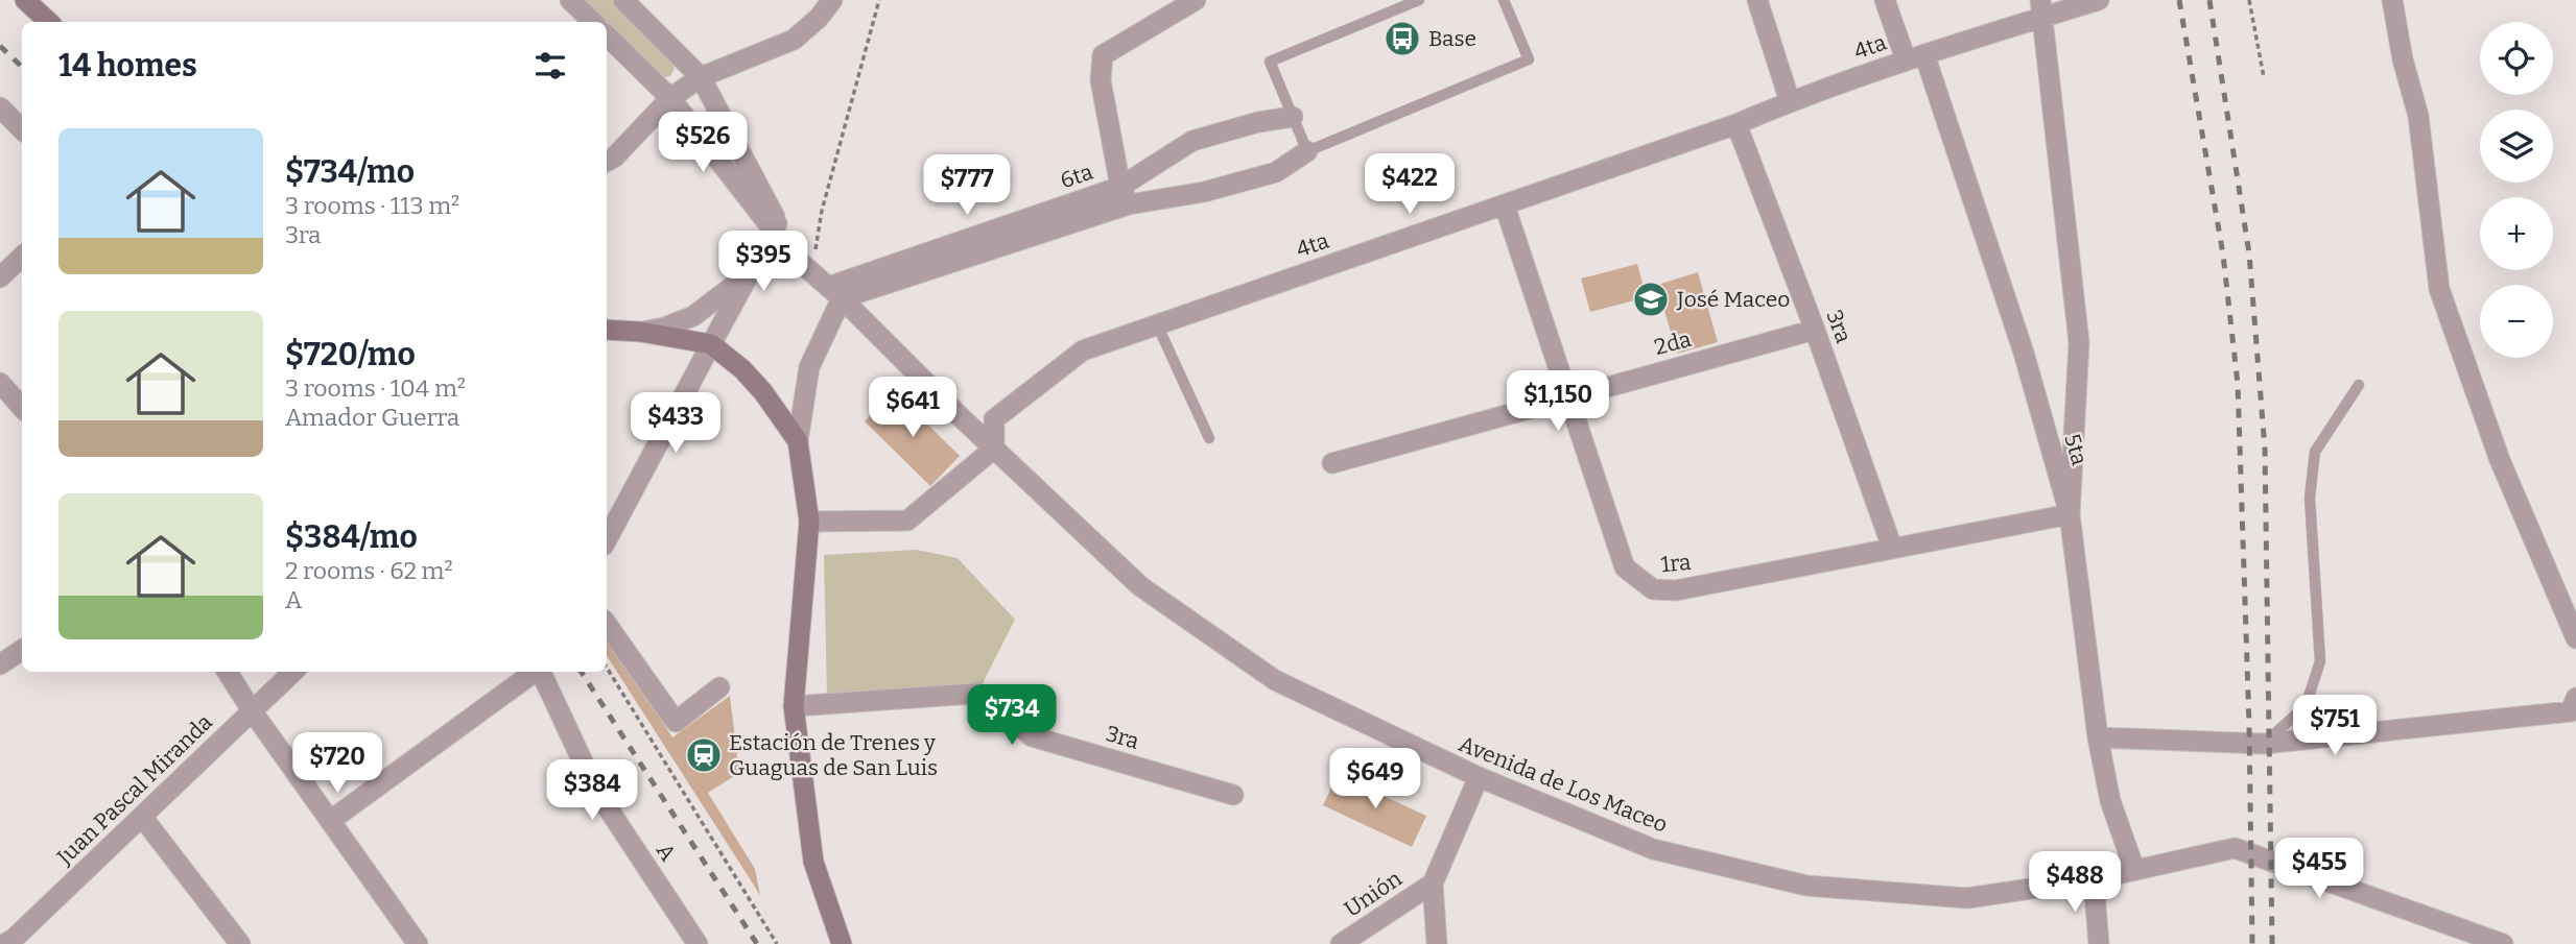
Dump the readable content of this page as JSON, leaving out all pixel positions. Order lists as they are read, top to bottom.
{
  "streets": {
    "street": [
      "4ta",
      "6ta",
      "3ra",
      "2da",
      "5ta",
      "1ra",
      "Avenida de Los Maceo",
      "Juan Pascal Miranda",
      "A",
      "Unión"
    ]
  },
  "crossings": [
    ["4ta", "3ra"],
    ["4ta", "5ta"],
    ["4ta", "1ra"],
    ["4ta", "Avenida de Los Maceo"],
    ["6ta", "Avenida de Los Maceo"],
    ["3ra", "2da"],
    ["3ra", "1ra"],
    ["2da", "1ra"],
    ["5ta", "1ra"],
    ["5ta", "Avenida de Los Maceo"]
  ],
  "places": {
    "bus stop": ["Base"],
    "school or university": ["José Maceo"],
    "station": ["Estación de Trenes y Guaguas de San Luis"]
  },
  "page": {
    "map_buttons": ["+", "−"],
    "heading": "14 homes",
    "list": [
      {
        "name": "$734/mo",
        "note": "3 rooms · 113 m² · 3ra"
      },
      {
        "name": "$720/mo",
        "note": "3 rooms · 104 m² · Amador Guerra"
      },
      {
        "name": "$384/mo",
        "note": "2 rooms · 62 m² · A"
      }
    ],
    "price": [
      "$526",
      "$422",
      "$777",
      "$395",
      "$1,150",
      "$641",
      "$433",
      "$734",
      "$751",
      "$720",
      "$649",
      "$384",
      "$455",
      "$488"
    ]
  }
}
